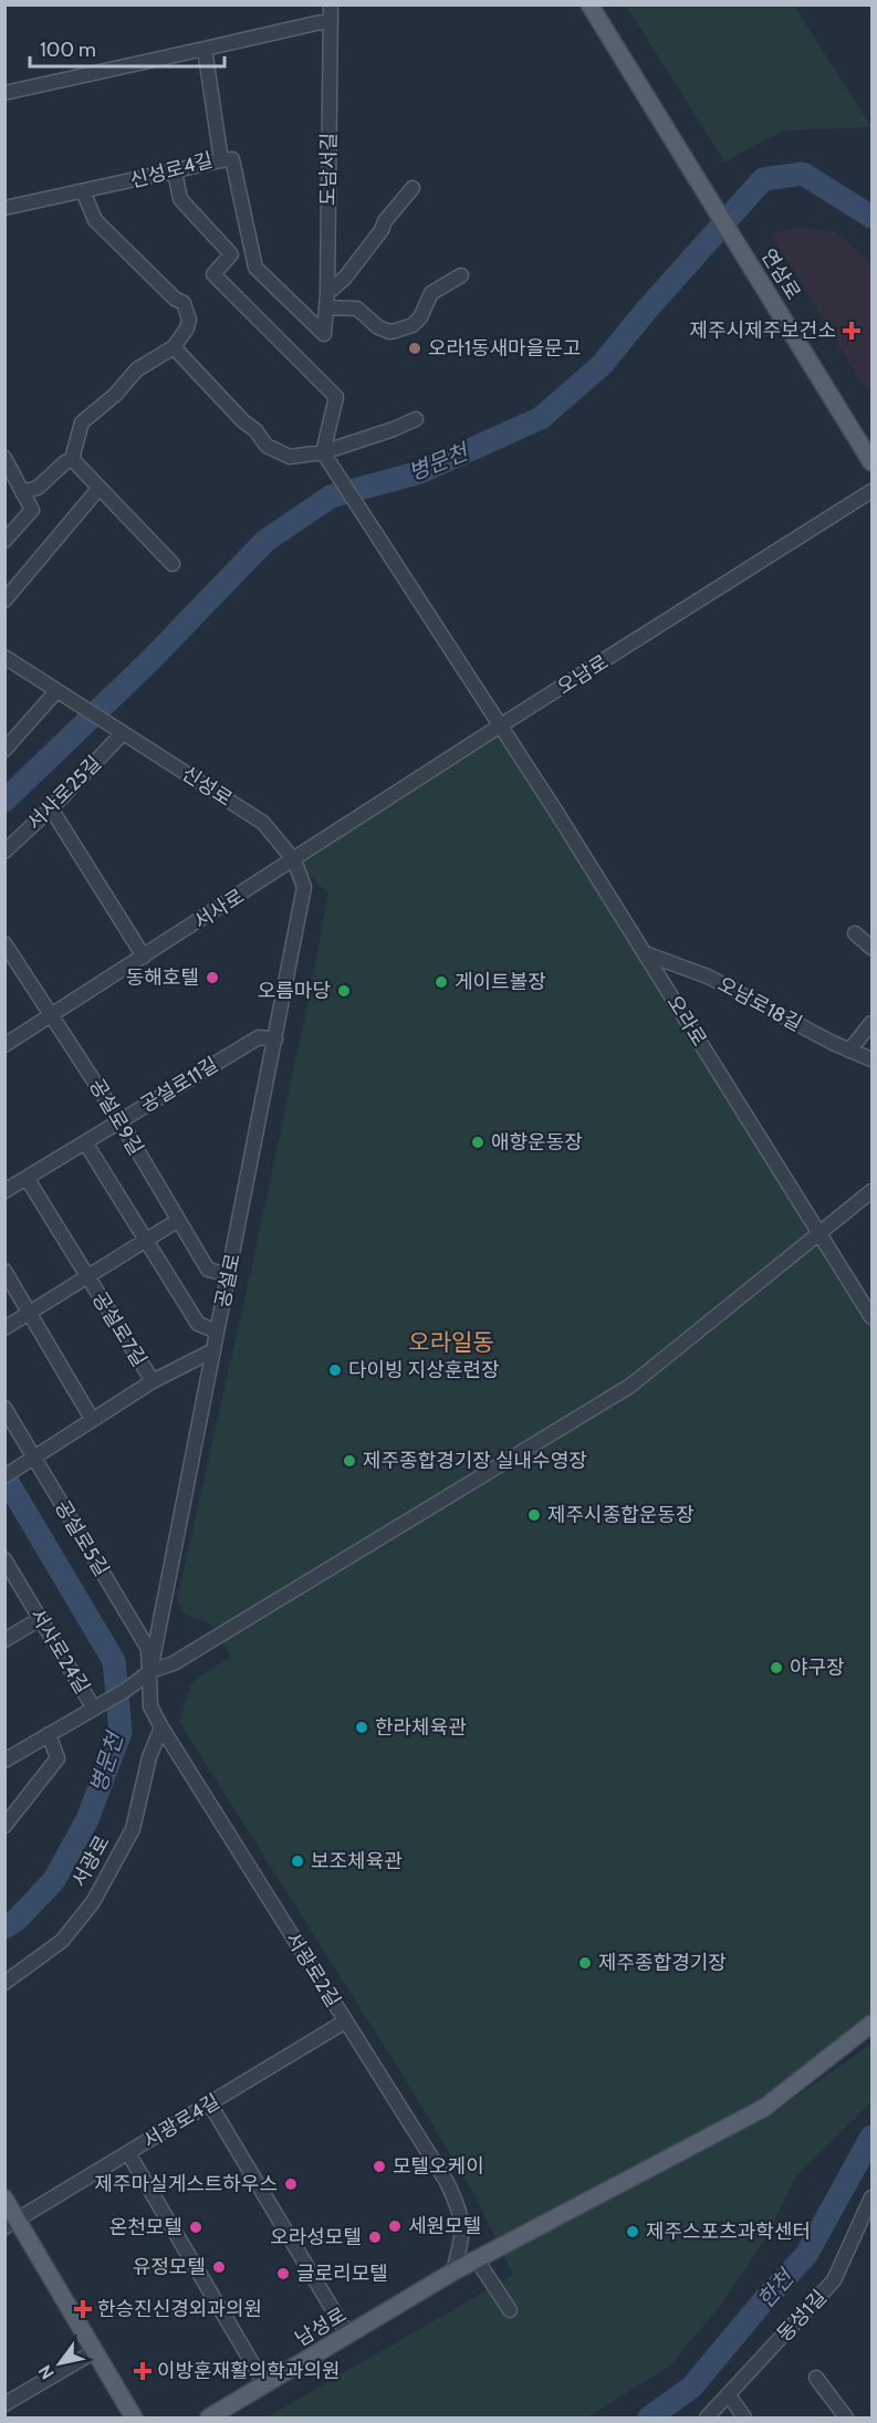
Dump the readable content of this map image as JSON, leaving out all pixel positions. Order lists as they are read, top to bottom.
{
  "streets": {
    "main road": ["연삼로", "남성로"],
    "street": [
      "도남서길",
      "신성로4길",
      "오남로",
      "신성로",
      "서사로25길",
      "서사로",
      "오남로18길",
      "오라로",
      "공설로11길",
      "공설로9길",
      "공설로",
      "공설로7길",
      "공설로5길",
      "서사로24길",
      "서광로",
      "서광로2길",
      "서광로4길",
      "동성1길"
    ]
  },
  "crossings": [
    ["도남서길", "신성로4길"],
    ["오남로", "신성로"],
    ["오남로", "서사로"],
    ["오남로", "오라로"],
    ["오남로", "공설로"],
    ["신성로", "서사로25길"],
    ["신성로", "서사로"],
    ["신성로", "공설로"],
    ["서사로", "공설로9길"],
    ["서사로", "공설로"],
    ["오남로18길", "오라로"],
    ["공설로11길", "공설로9길"],
    ["공설로11길", "공설로"],
    ["공설로9길", "공설로"],
    ["공설로", "공설로7길"],
    ["공설로", "공설로5길"],
    ["공설로", "서광로2길"],
    ["공설로7길", "공설로5길"],
    ["공설로5길", "서광로2길"],
    ["서광로", "서광로2길"],
    ["서광로2길", "서광로4길"],
    ["서광로2길", "남성로"]
  ],
  "districts": ["오라일동"],
  "water": ["병문천", "한천"],
  "places": {
    "health": ["제주시제주보건소", "한승진신경외과의원", "이방훈재활의학과의원"],
    "other": [
      "오라1동새마을문고",
      "동해호텔",
      "게이트볼장",
      "오름마당",
      "애향운동장",
      "다이빙 지상훈련장",
      "제주종합경기장 실내수영장",
      "제주시종합운동장",
      "야구장",
      "한라체육관",
      "보조체육관",
      "제주종합경기장",
      "모텔오케이",
      "제주마실게스트하우스",
      "세원모텔",
      "온천모텔",
      "제주스포츠과학센터",
      "오라성모텔",
      "유정모텔",
      "글로리모텔"
    ]
  },
  "scale_bar": "100 m",
  "north": "bottom left"
}
